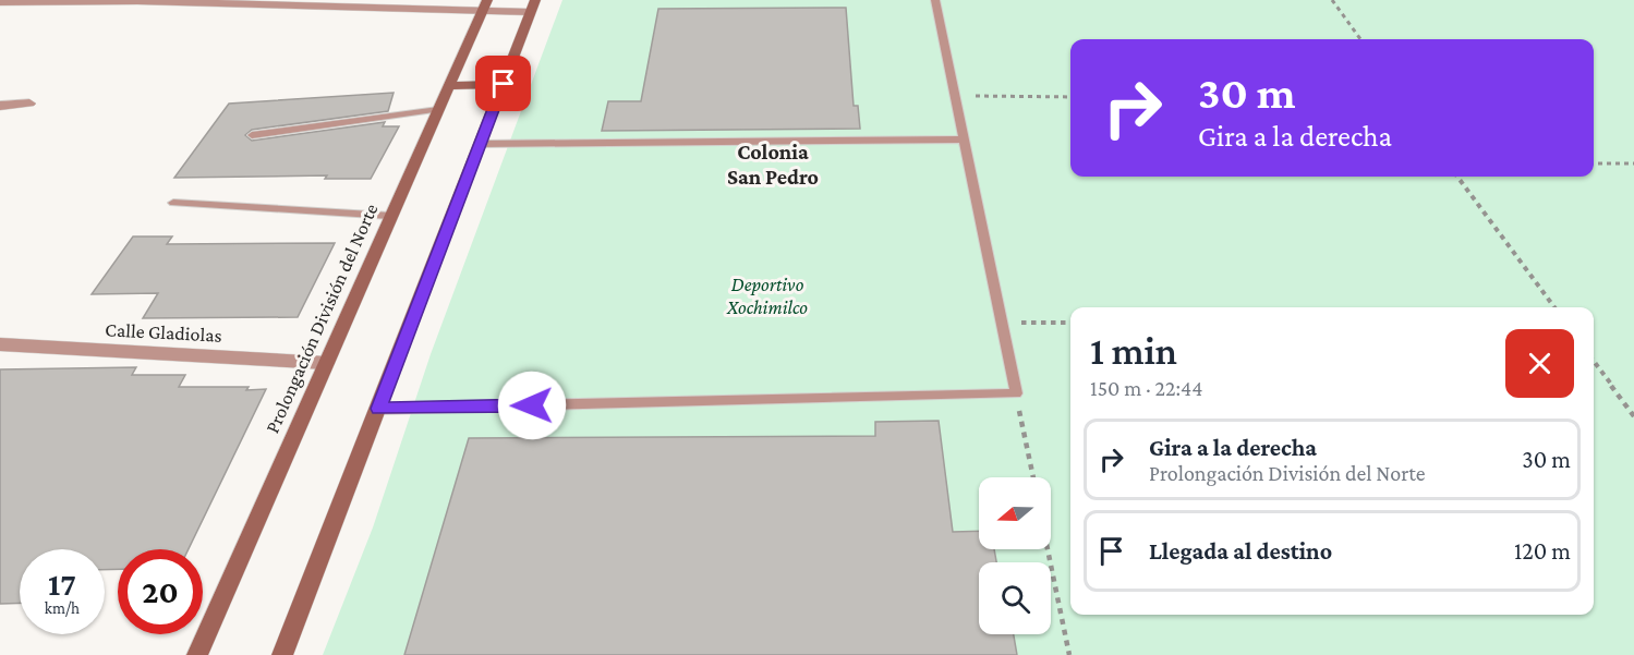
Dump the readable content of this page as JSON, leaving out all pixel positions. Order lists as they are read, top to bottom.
{
  "streets": {
    "main road": ["Prolongación División del Norte"],
    "street": ["Calle Gladiolas"]
  },
  "crossings": [
    ["Prolongación División del Norte", "Calle Gladiolas"]
  ],
  "districts": ["Colonia San Pedro"],
  "parks": ["Deportivo Xochimilco"],
  "north": "left",
  "page": {
    "turn": ["30 m", "Gira a la derecha"],
    "heading": ["1 min", "150 m · 22:44"],
    "list": [
      {
        "name": "Gira a la derecha",
        "note": "Prolongación División del Norte",
        "value": "30 m"
      },
      {
        "name": "Llegada al destino",
        "value": "120 m"
      }
    ],
    "speed": "17 km/h",
    "limit": "20"
  }
}
